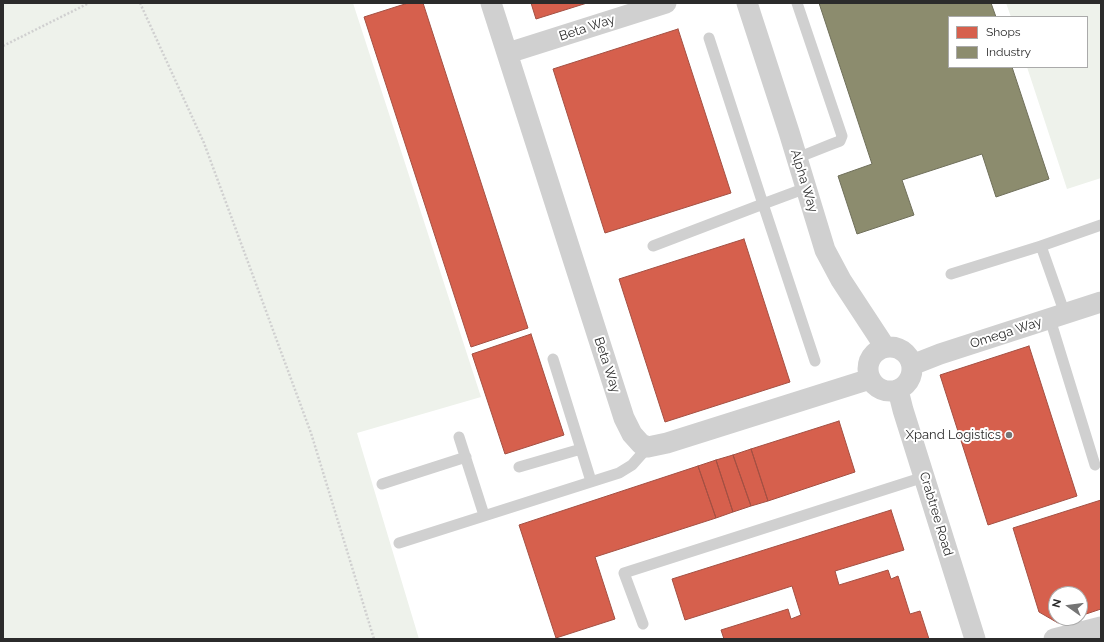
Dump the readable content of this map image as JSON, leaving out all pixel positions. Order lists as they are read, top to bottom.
{
  "streets": {
    "street": [
      "Beta Way",
      "Alpha Way",
      "Omega Way",
      "Crabtree Road"
    ]
  },
  "crossings": [
    ["Alpha Way", "Omega Way"],
    ["Alpha Way", "Crabtree Road"],
    ["Omega Way", "Crabtree Road"]
  ],
  "places": ["Xpand Logistics"],
  "legend": ["Shops", "Industry"],
  "north": "left"
}
